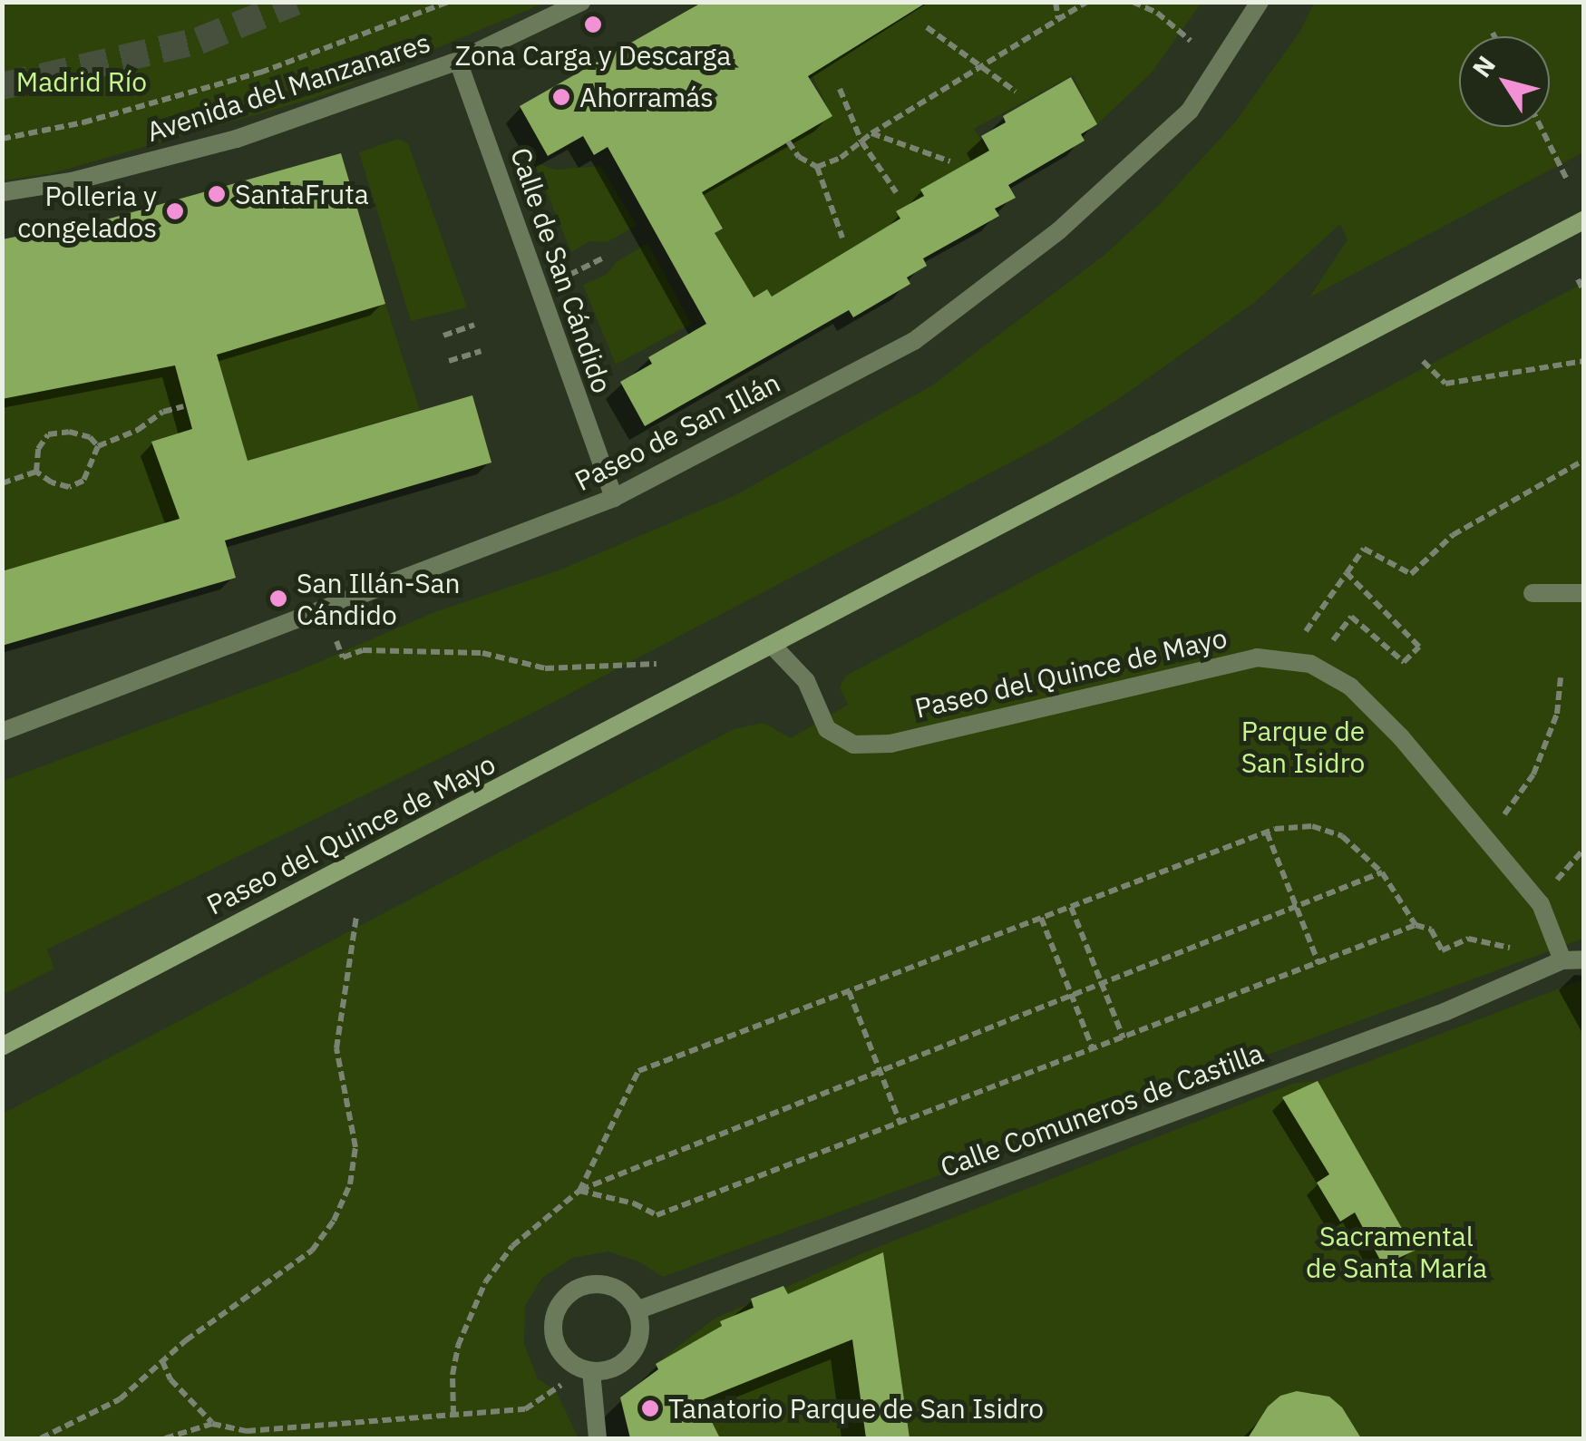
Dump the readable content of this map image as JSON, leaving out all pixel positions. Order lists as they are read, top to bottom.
{
  "streets": {
    "street": [
      "Avenida del Manzanares",
      "Calle de San Cándido",
      "Paseo de San Illán",
      "Paseo del Quince de Mayo",
      "Calle Comuneros de Castilla"
    ]
  },
  "crossings": [
    ["Avenida del Manzanares", "Calle de San Cándido"],
    ["Calle de San Cándido", "Paseo de San Illán"],
    ["Paseo del Quince de Mayo", "Calle Comuneros de Castilla"]
  ],
  "parks": ["Madrid Río", "Parque de San Isidro", "Sacramental de Santa María"],
  "places": [
    "Zona Carga y Descarga",
    "Ahorramás",
    "SantaFruta",
    "Polleria y congelados",
    "San Illán-San Cándido",
    "Tanatorio Parque de San Isidro"
  ],
  "north": "top left"
}
